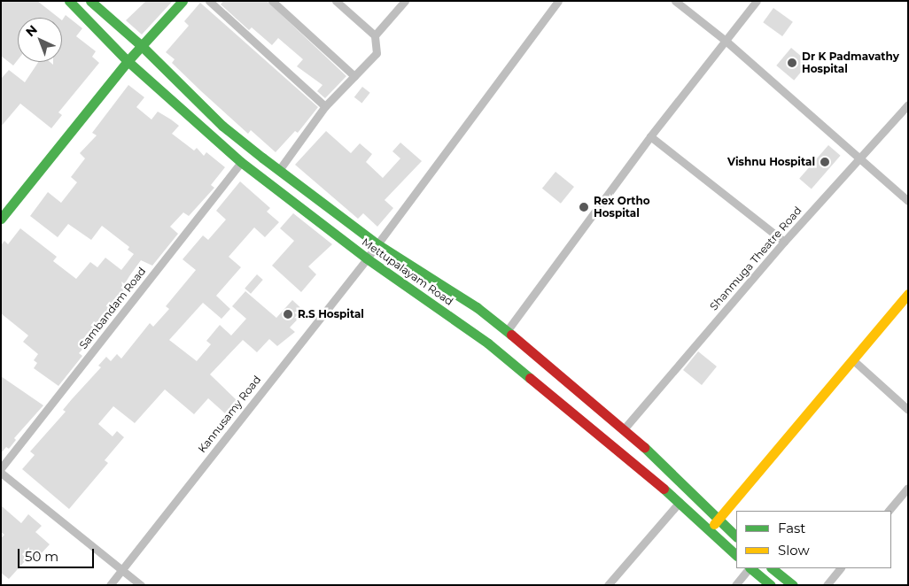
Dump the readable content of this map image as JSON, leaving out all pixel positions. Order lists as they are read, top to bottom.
{
  "streets": {
    "main road": ["Mettupalayam Road"],
    "street": ["Shanmuga Theatre Road", "Sambandam Road", "Kannusamy Road"]
  },
  "crossings": [
    ["Shanmuga Theatre Road", "Mettupalayam Road"],
    ["Mettupalayam Road", "Sambandam Road"],
    ["Mettupalayam Road", "Kannusamy Road"]
  ],
  "places": [
    "Dr K Padmavathy Hospital",
    "Vishnu Hospital",
    "Rex Ortho Hospital",
    "R.S Hospital"
  ],
  "legend": ["Fast", "Slow"],
  "scale_bar": "50 m",
  "north": "top left"
}
